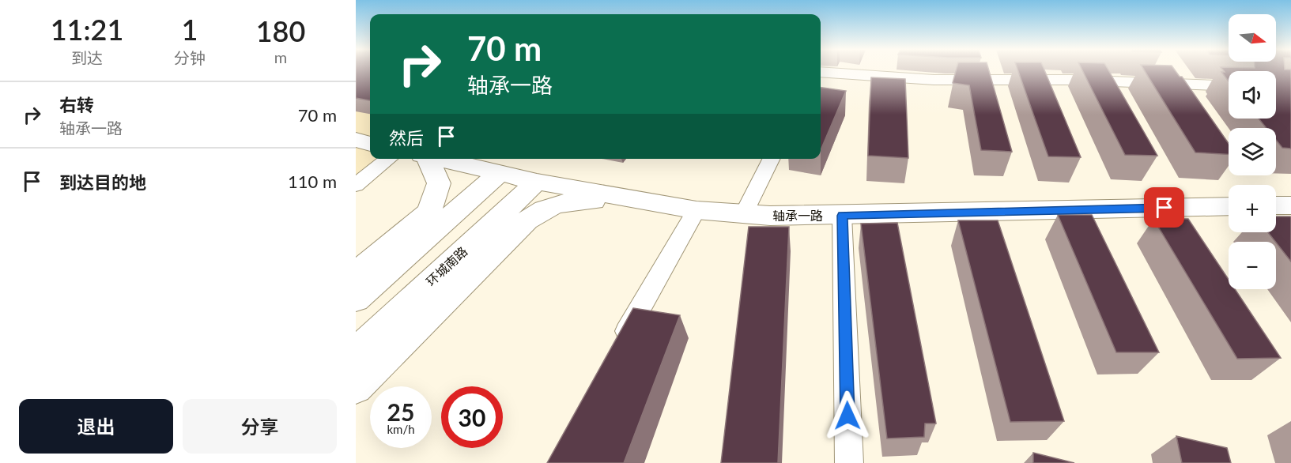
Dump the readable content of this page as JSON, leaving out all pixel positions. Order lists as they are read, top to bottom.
{
  "streets": {
    "street": ["轴承一路", "环城南路"]
  },
  "crossings": [
    ["轴承一路", "环城南路"]
  ],
  "north": "right",
  "page": {
    "eta": [
      "11:21",
      "到达",
      "1",
      "分钟",
      "180",
      "m"
    ],
    "map_buttons": ["+", "−"],
    "turn": ["70 m", "轴承一路"],
    "list": [
      {
        "name": "右转",
        "note": "轴承一路",
        "value": "70 m"
      },
      {
        "name": "到达目的地",
        "value": "110 m"
      }
    ],
    "then": "然后",
    "speed": "25 km/h",
    "limit": "30",
    "buttons": ["退出", "分享"]
  }
}
